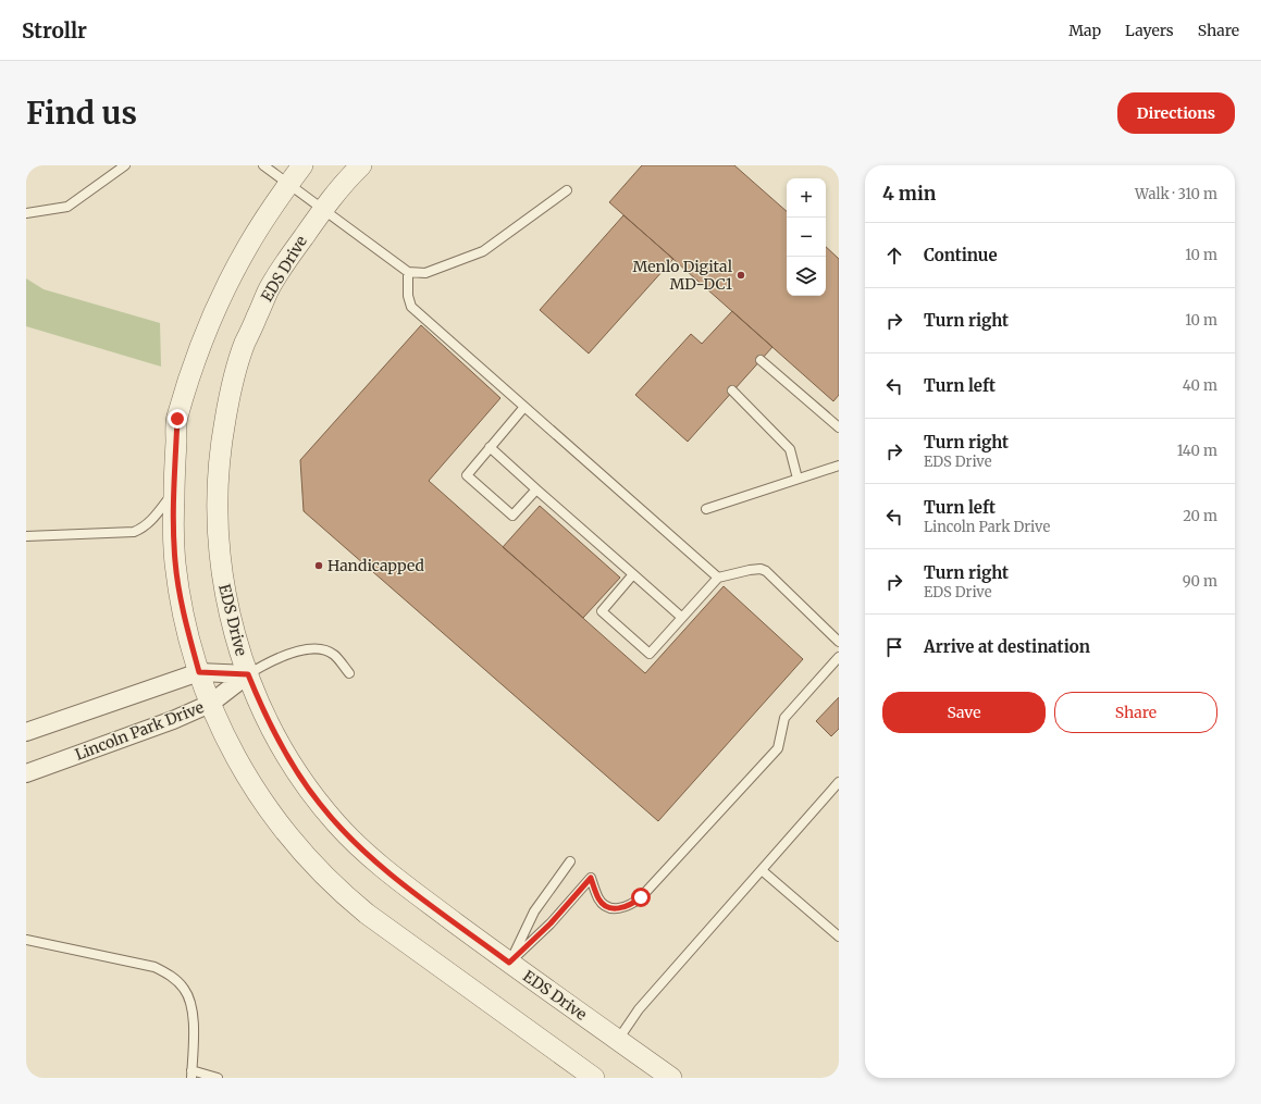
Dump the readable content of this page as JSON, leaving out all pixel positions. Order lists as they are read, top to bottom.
{
  "streets": {
    "street": ["EDS Drive", "Lincoln Park Drive"]
  },
  "crossings": [
    ["EDS Drive", "Lincoln Park Drive"]
  ],
  "places": ["Menlo Digital MD-DC1", "Handicapped"],
  "page": {
    "header": "Strollr",
    "nav": ["Map", "Layers", "Share"],
    "buttons": [
      "Directions",
      ["Save", "Share"]
    ],
    "title": "Find us",
    "heading": ["4 min", "Walk · 310 m"],
    "map_buttons": ["+", "−"],
    "list": [
      ["Continue", "10 m"],
      ["Turn right", "10 m"],
      ["Turn left", "40 m"],
      ["Turn right", "EDS Drive", "140 m"],
      ["Turn left", "Lincoln Park Drive", "20 m"],
      ["Turn right", "EDS Drive", "90 m"],
      "Arrive at destination"
    ]
  }
}
